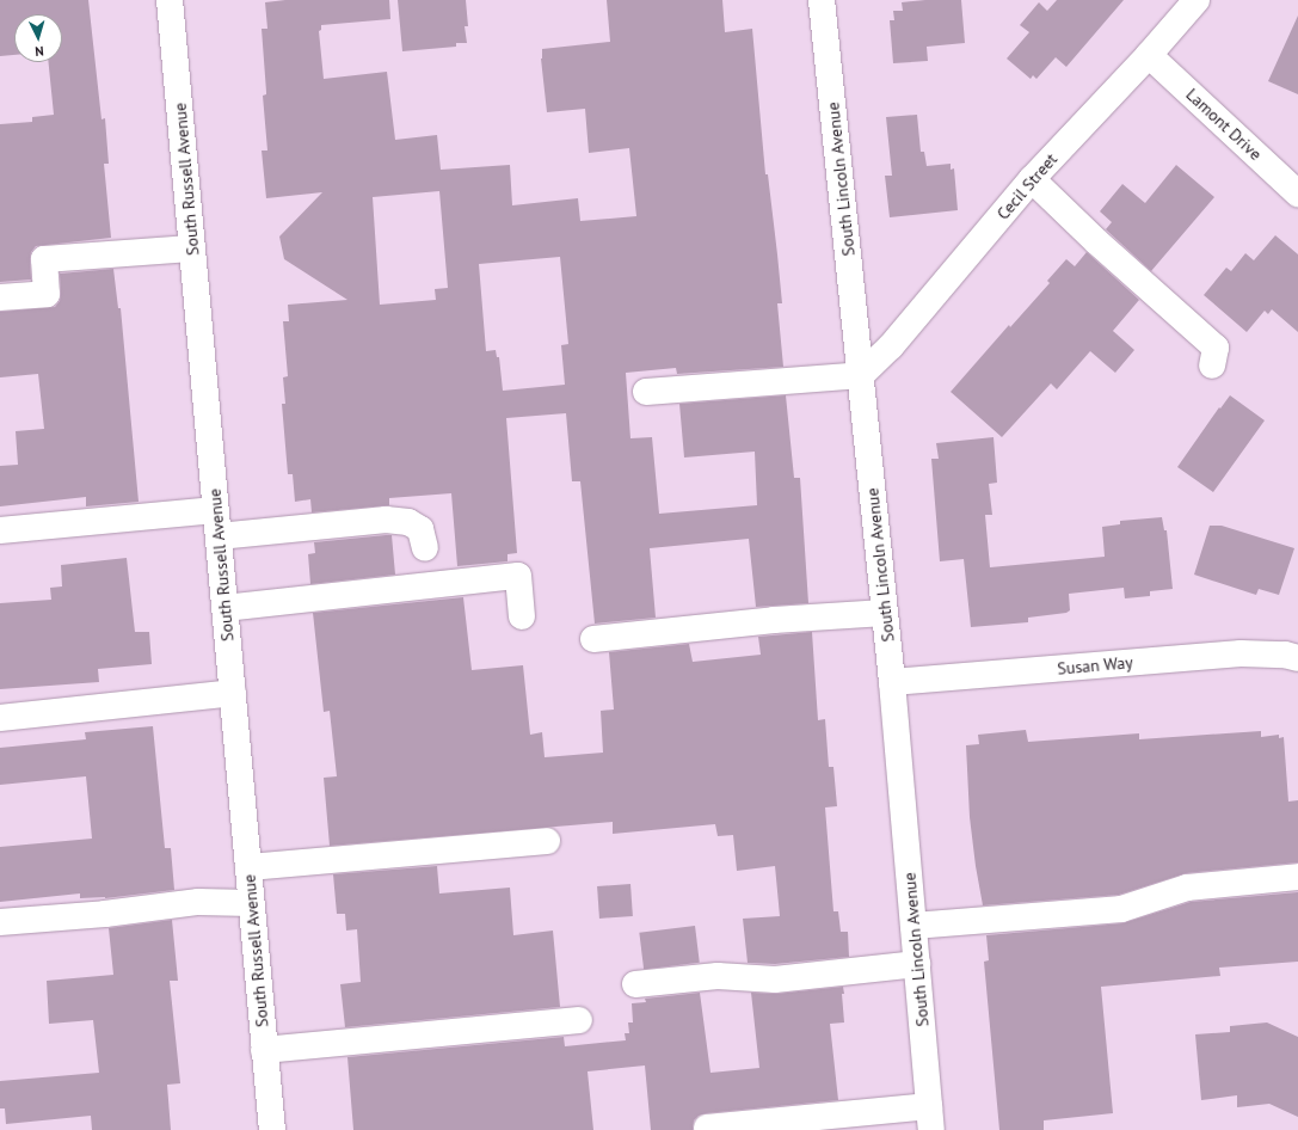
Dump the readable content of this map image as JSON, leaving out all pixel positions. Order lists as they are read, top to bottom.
{
  "streets": {
    "street": [
      "Lamont Drive",
      "South Russell Avenue",
      "South Lincoln Avenue",
      "Cecil Street",
      "Susan Way"
    ]
  },
  "crossings": [
    ["Lamont Drive", "Cecil Street"],
    ["South Lincoln Avenue", "Cecil Street"],
    ["South Lincoln Avenue", "Susan Way"]
  ],
  "north": "bottom"
}
